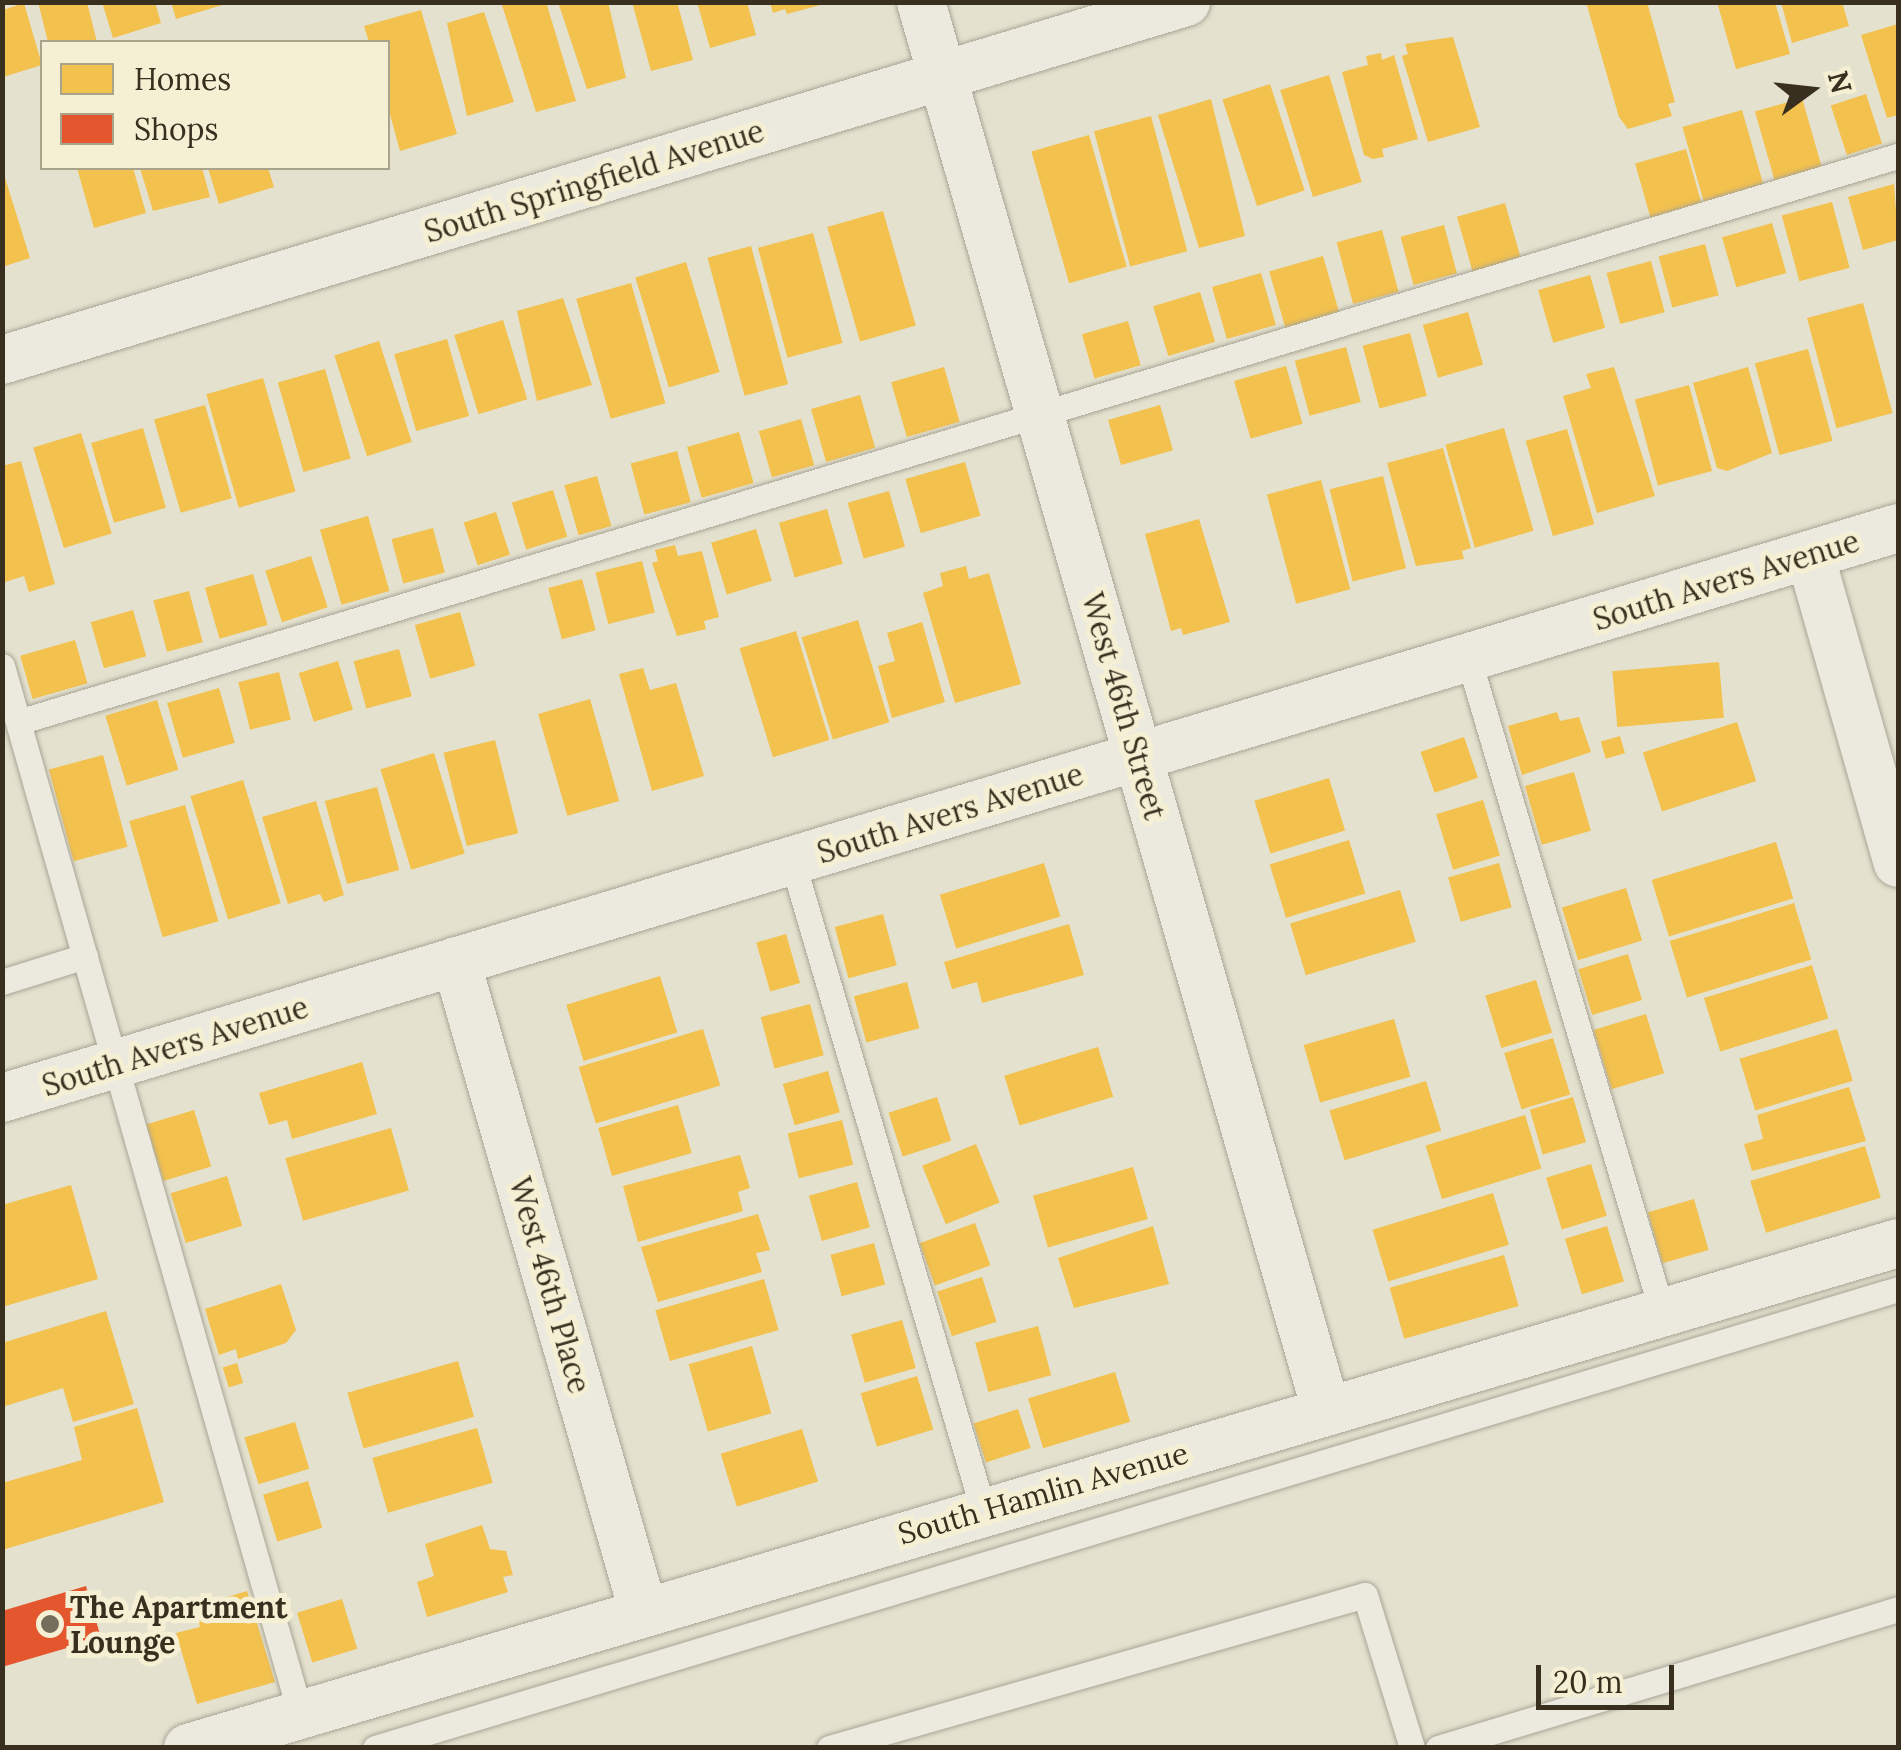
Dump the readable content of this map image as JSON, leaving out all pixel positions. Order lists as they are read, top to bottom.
{
  "streets": {
    "street": [
      "South Springfield Avenue",
      "South Avers Avenue",
      "West 46th Street",
      "West 46th Place",
      "South Hamlin Avenue"
    ]
  },
  "crossings": [
    ["South Springfield Avenue", "West 46th Street"],
    ["South Avers Avenue", "West 46th Street"],
    ["South Avers Avenue", "West 46th Place"],
    ["West 46th Street", "South Hamlin Avenue"],
    ["West 46th Place", "South Hamlin Avenue"]
  ],
  "places": ["The Apartment Lounge"],
  "legend": ["Homes", "Shops"],
  "scale_bar": "20 m",
  "north": "right"
}
